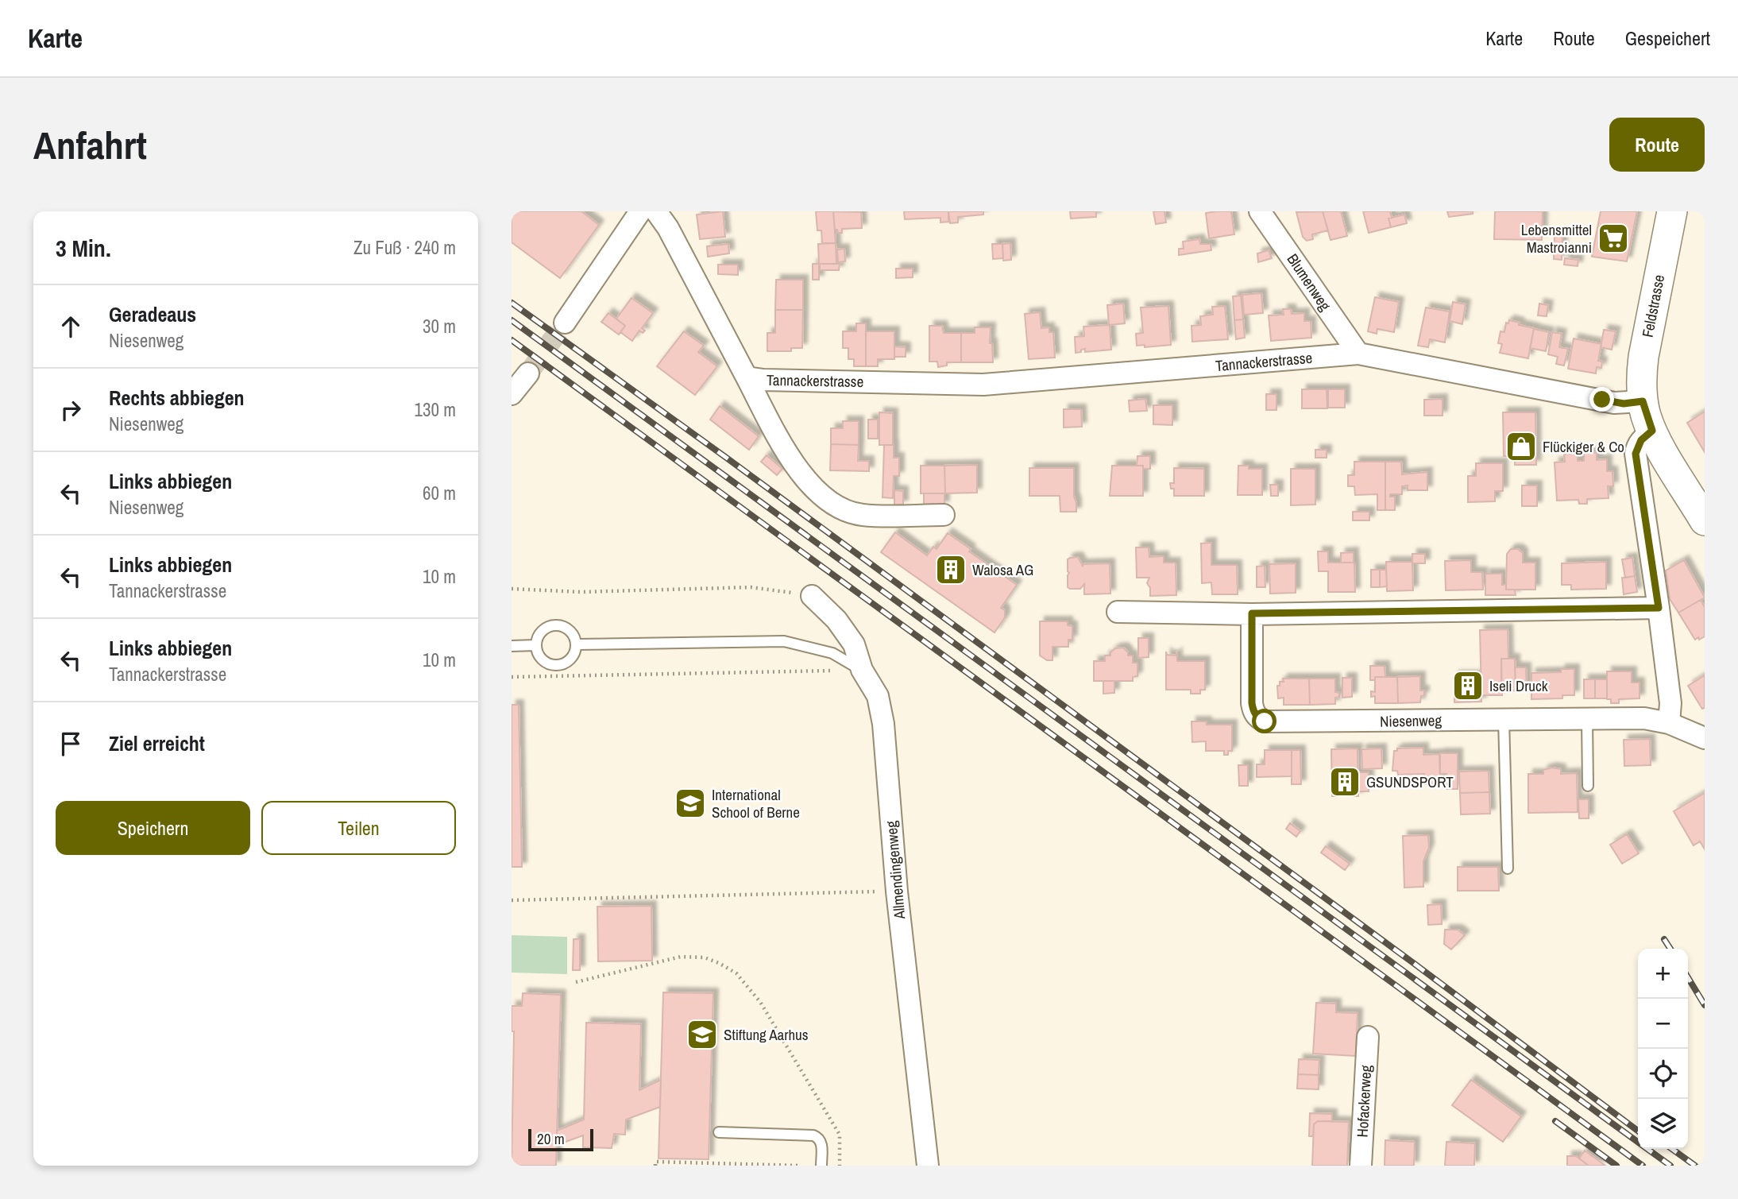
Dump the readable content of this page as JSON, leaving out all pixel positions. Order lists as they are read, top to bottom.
{
  "streets": {
    "street": [
      "Blumenweg",
      "Feldstrasse",
      "Tannackerstrasse",
      "Niesenweg",
      "Allmendingenweg",
      "Hofackerweg"
    ]
  },
  "crossings": [
    ["Blumenweg", "Tannackerstrasse"],
    ["Feldstrasse", "Tannackerstrasse"]
  ],
  "places": {
    "supermarket": ["Lebensmittel Mastroianni"],
    "shop": ["Flückiger & Co"],
    "building": ["Walosa AG", "Iseli Druck", "GSUNDSPORT"],
    "school or university": ["International School of Berne", "Stiftung Aarhus"]
  },
  "scale_bar": "20 m",
  "page": {
    "header": "Karte",
    "nav": ["Karte", "Route", "Gespeichert"],
    "buttons": [
      "Route",
      ["Speichern", "Teilen"]
    ],
    "title": "Anfahrt",
    "heading": ["3 Min.", "Zu Fuß · 240 m"],
    "list": [
      ["Geradeaus", "Niesenweg", "30 m"],
      ["Rechts abbiegen", "Niesenweg", "130 m"],
      ["Links abbiegen", "Niesenweg", "60 m"],
      ["Links abbiegen", "Tannackerstrasse", "10 m"],
      ["Links abbiegen", "Tannackerstrasse", "10 m"],
      "Ziel erreicht"
    ],
    "map_buttons": ["+", "−"],
    "scale": "20 m"
  }
}
